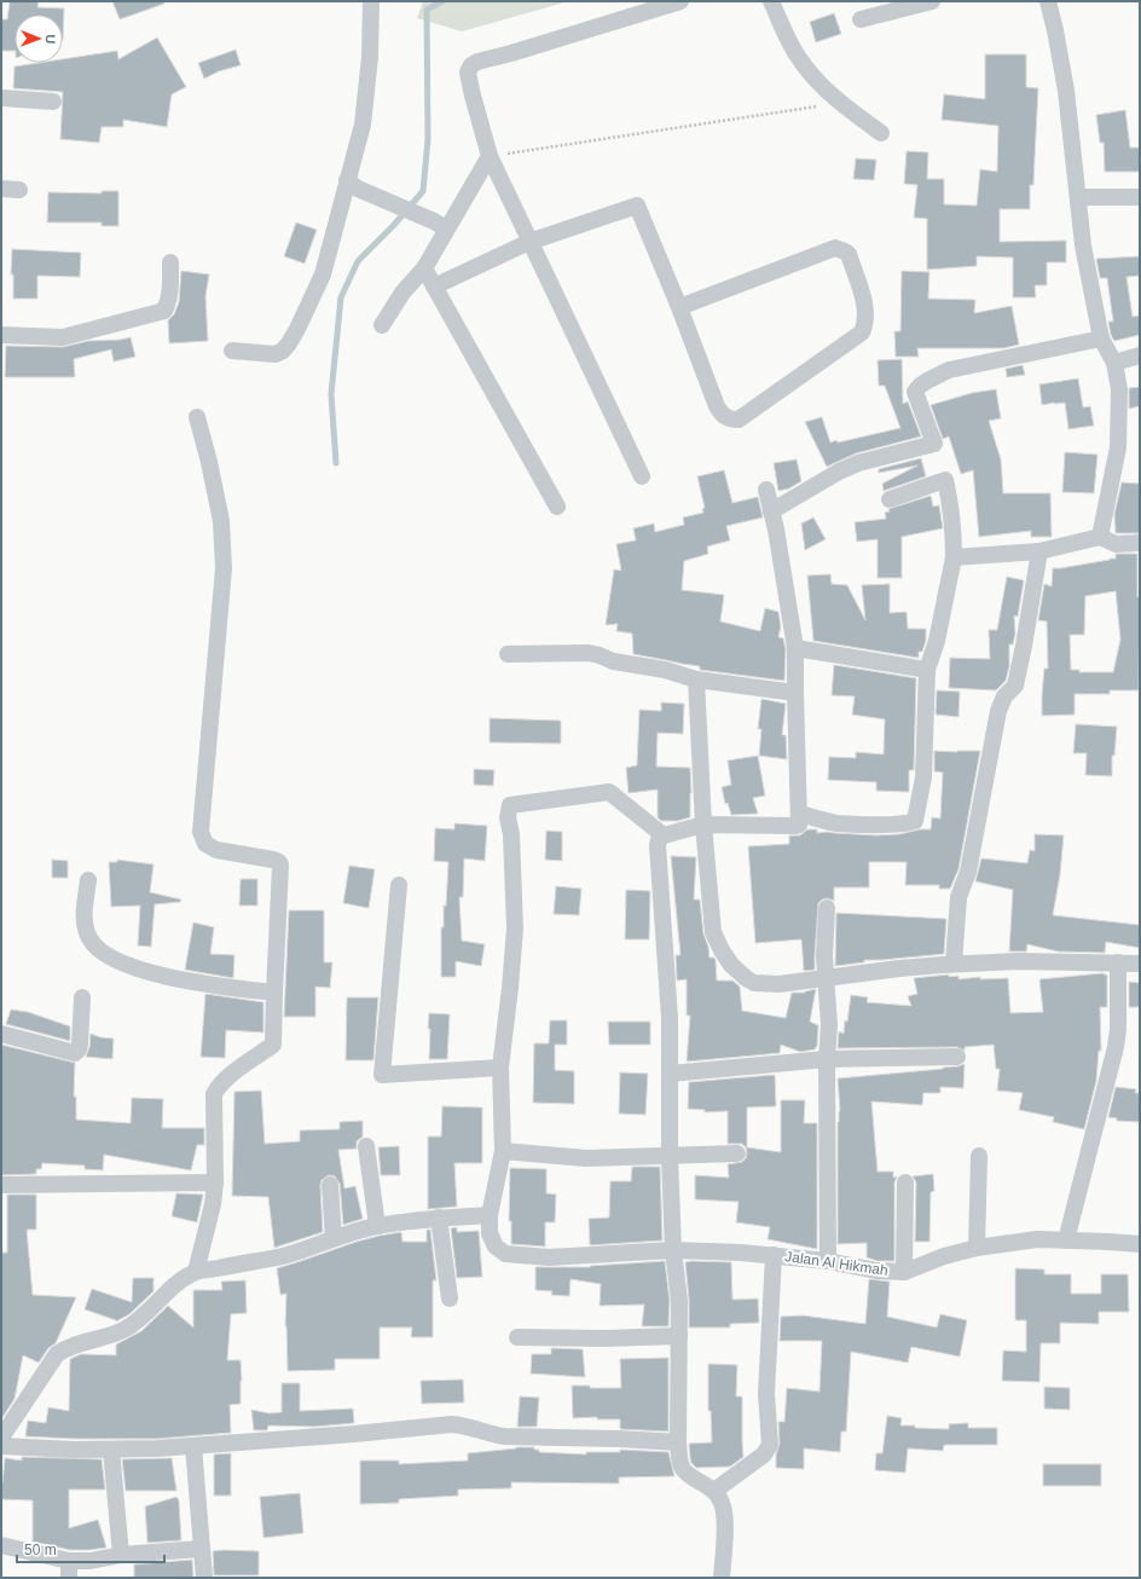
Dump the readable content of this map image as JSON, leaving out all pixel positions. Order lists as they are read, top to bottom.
{
  "streets": {
    "street": ["Jalan Al Hikmah"]
  },
  "scale_bar": "50 m",
  "north": "right"
}
